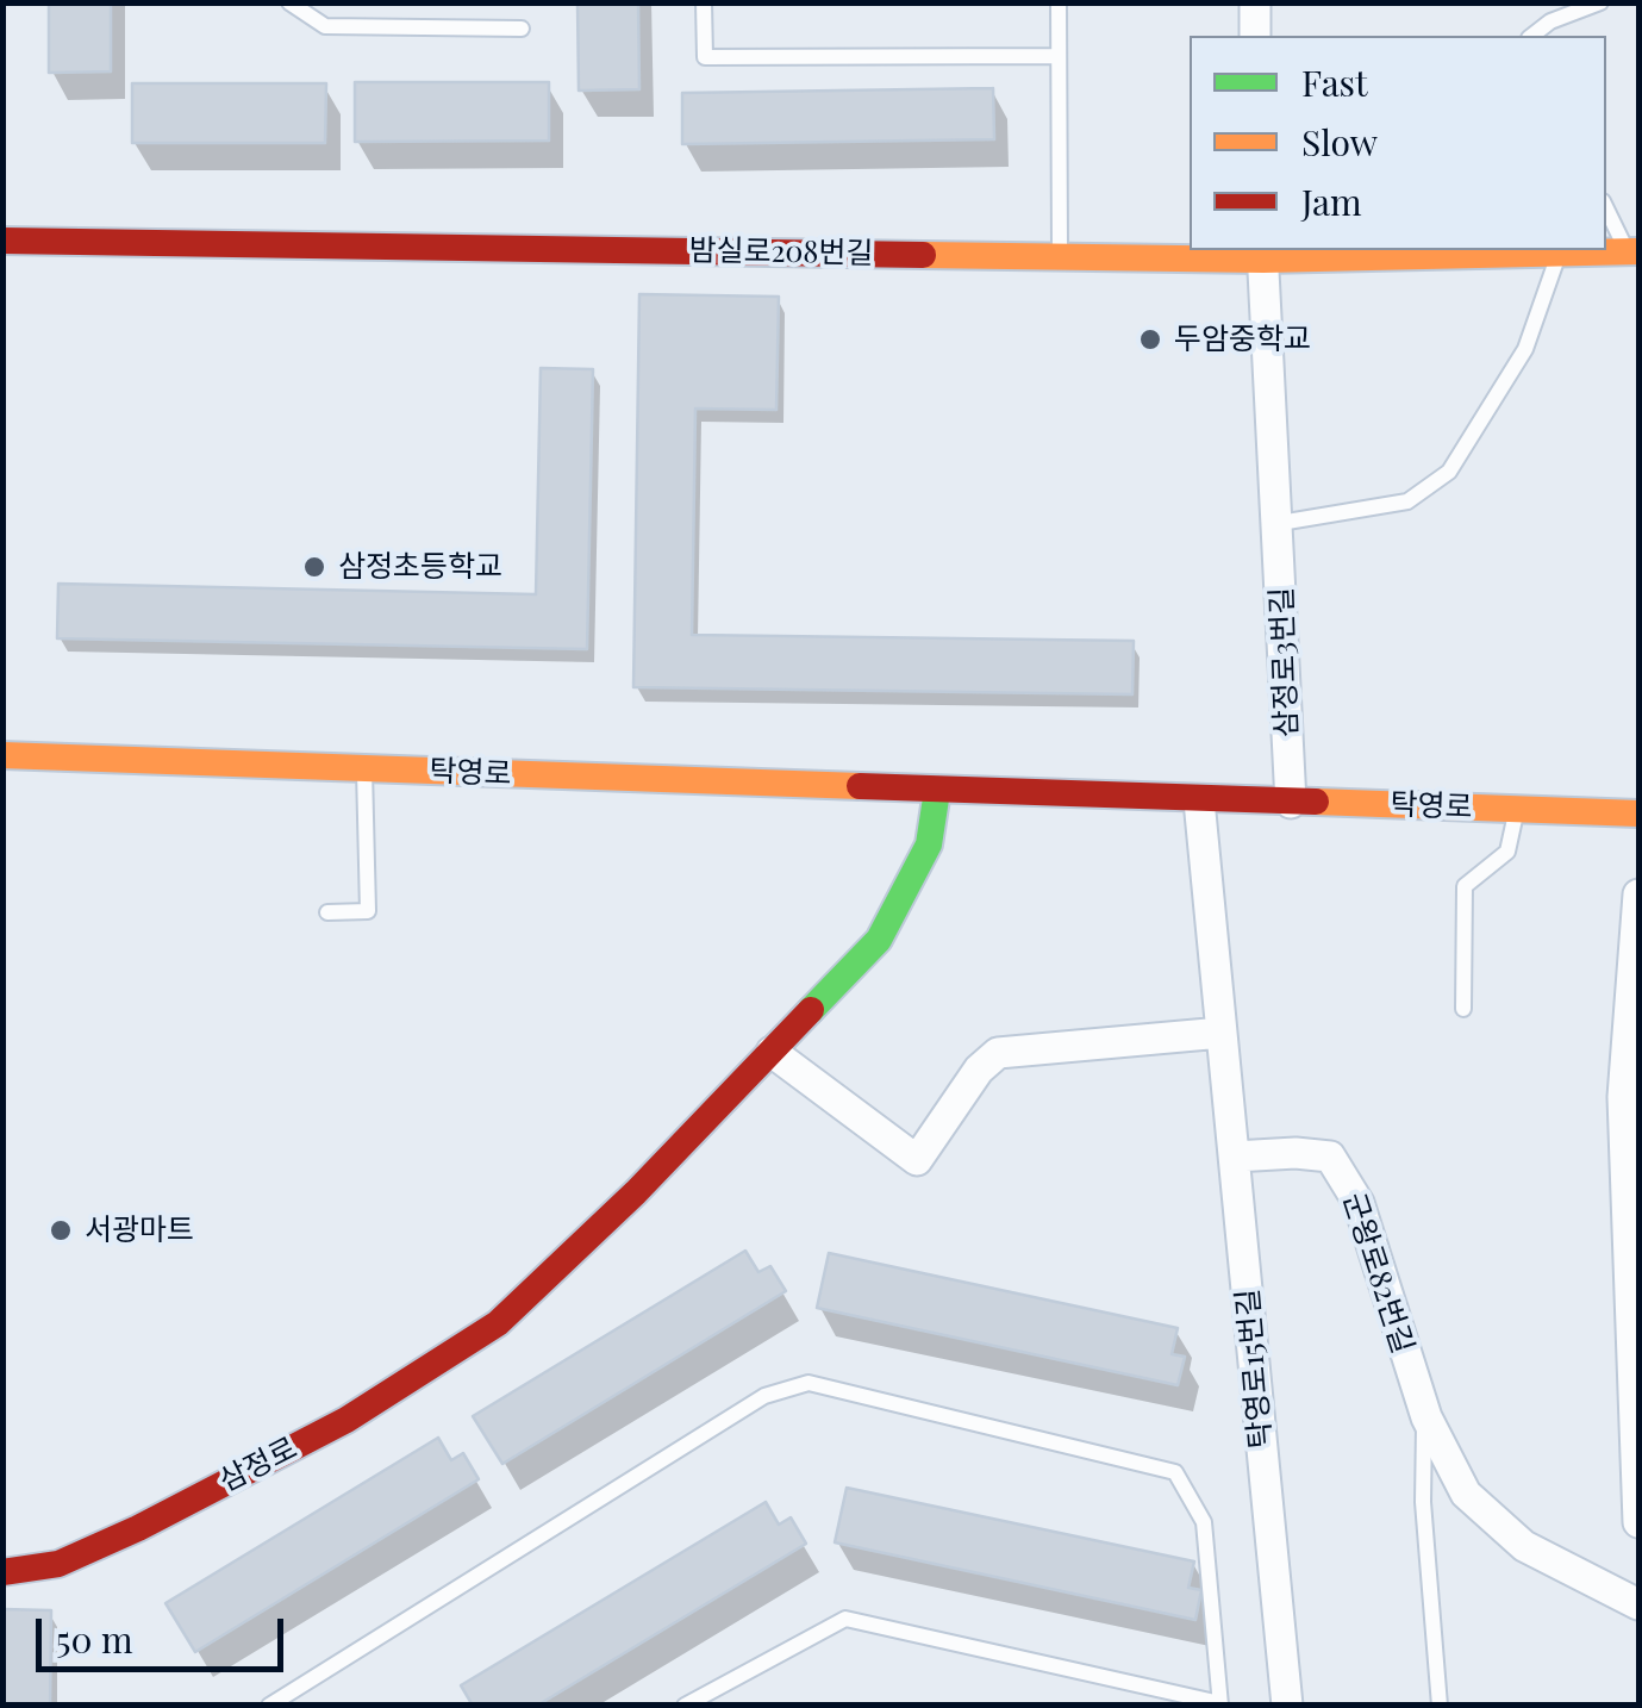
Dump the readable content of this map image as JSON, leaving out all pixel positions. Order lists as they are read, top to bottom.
{
  "streets": {
    "street": [
      "밤실로208번길",
      "삼정로3번길",
      "탁영로",
      "군왕로82번길",
      "탁영로15번길",
      "삼정로"
    ]
  },
  "crossings": [
    ["밤실로208번길", "삼정로3번길"],
    ["삼정로3번길", "탁영로"],
    ["탁영로", "탁영로15번길"],
    ["군왕로82번길", "탁영로15번길"]
  ],
  "places": ["두암중학교", "삼정초등학교", "서광마트"],
  "legend": ["Fast", "Slow", "Jam"],
  "scale_bar": "50 m"
}
